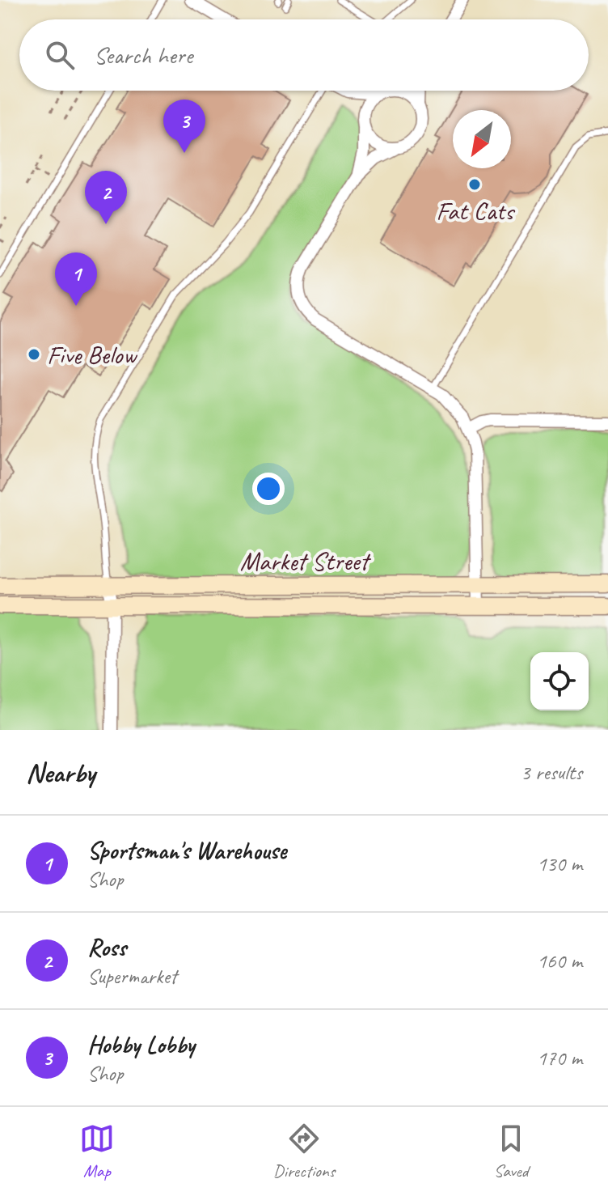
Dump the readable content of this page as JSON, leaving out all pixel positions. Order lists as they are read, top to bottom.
{
  "streets": {
    "main road": ["Market Street"]
  },
  "places": ["Fat Cats", "Five Below"],
  "north": "bottom left",
  "page": {
    "search": "Search here",
    "pins": ["3", "2", "1"],
    "heading": ["Nearby", "3 results"],
    "list": [
      {
        "mark": "1",
        "name": "Sportsman's Warehouse",
        "note": "Shop",
        "value": "130 m"
      },
      {
        "mark": "2",
        "name": "Ross",
        "note": "Supermarket",
        "value": "160 m"
      },
      {
        "mark": "3",
        "name": "Hobby Lobby",
        "note": "Shop",
        "value": "170 m"
      }
    ],
    "nav": ["Map", "Directions", "Saved"]
  }
}
